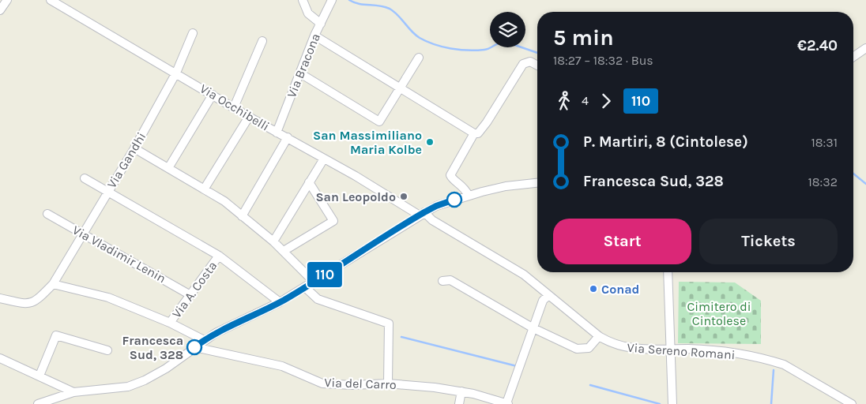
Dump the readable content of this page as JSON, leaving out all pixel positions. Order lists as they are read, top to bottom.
{
  "streets": {
    "street": [
      "Via Bracona",
      "Via Occhibelli",
      "Via Gandhi",
      "Via Vladimir Lenin",
      "Via A. Costa",
      "Via Sereno Romani",
      "Via del Carro"
    ]
  },
  "crossings": [
    ["Via Bracona", "Via Occhibelli"],
    ["Via Occhibelli", "Via Gandhi"],
    ["Via Occhibelli", "Via Sereno Romani"],
    ["Via Gandhi", "Via Vladimir Lenin"],
    ["Via Vladimir Lenin", "Via A. Costa"]
  ],
  "parks": ["Cimitero di Cintolese"],
  "places": [
    "San Massimiliano Maria Kolbe",
    "San Leopoldo",
    "Conad",
    "Francesca Sud, 328"
  ],
  "lines": ["bus line 110"],
  "page": {
    "on_map": "110",
    "heading": ["5 min", "18:27 – 18:32 · Bus", "€2.40"],
    "legs": ["4", "110"],
    "list": [
      {
        "name": "P. Martiri, 8 (Cintolese)",
        "value": "18:31"
      },
      {
        "name": "Francesca Sud, 328",
        "value": "18:32"
      }
    ],
    "buttons": ["Start", "Tickets"]
  }
}
